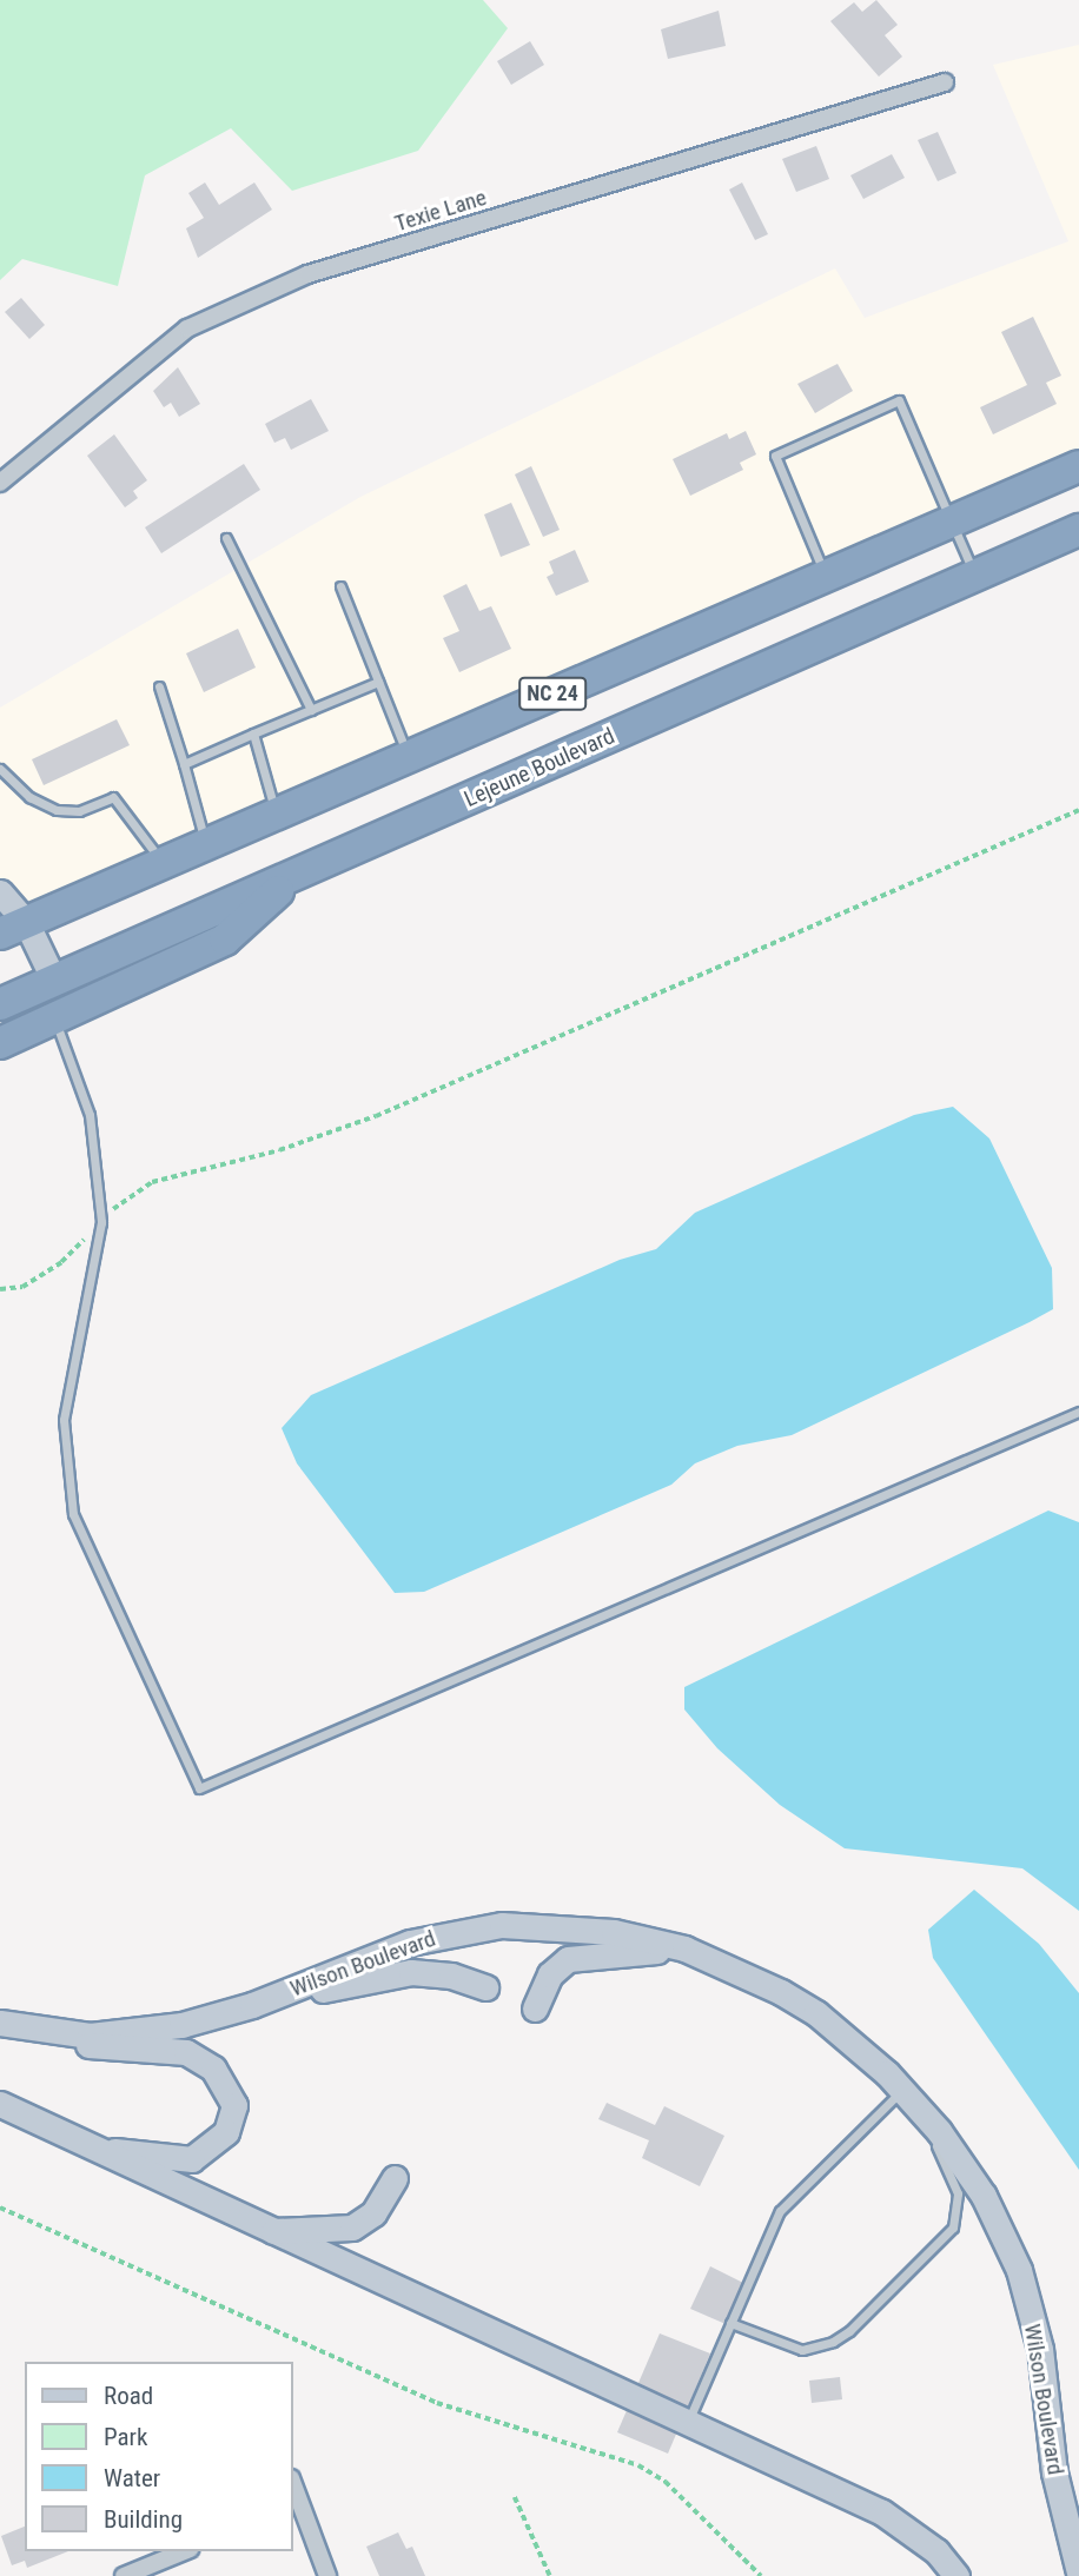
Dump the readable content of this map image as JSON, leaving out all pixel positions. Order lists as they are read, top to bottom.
{
  "streets": {
    "highway": ["NC 24", "Lejeune Boulevard"],
    "main road": ["Wilson Boulevard"],
    "street": ["Texie Lane"]
  },
  "legend": [
    "Road",
    "Park",
    "Water",
    "Building"
  ]
}
